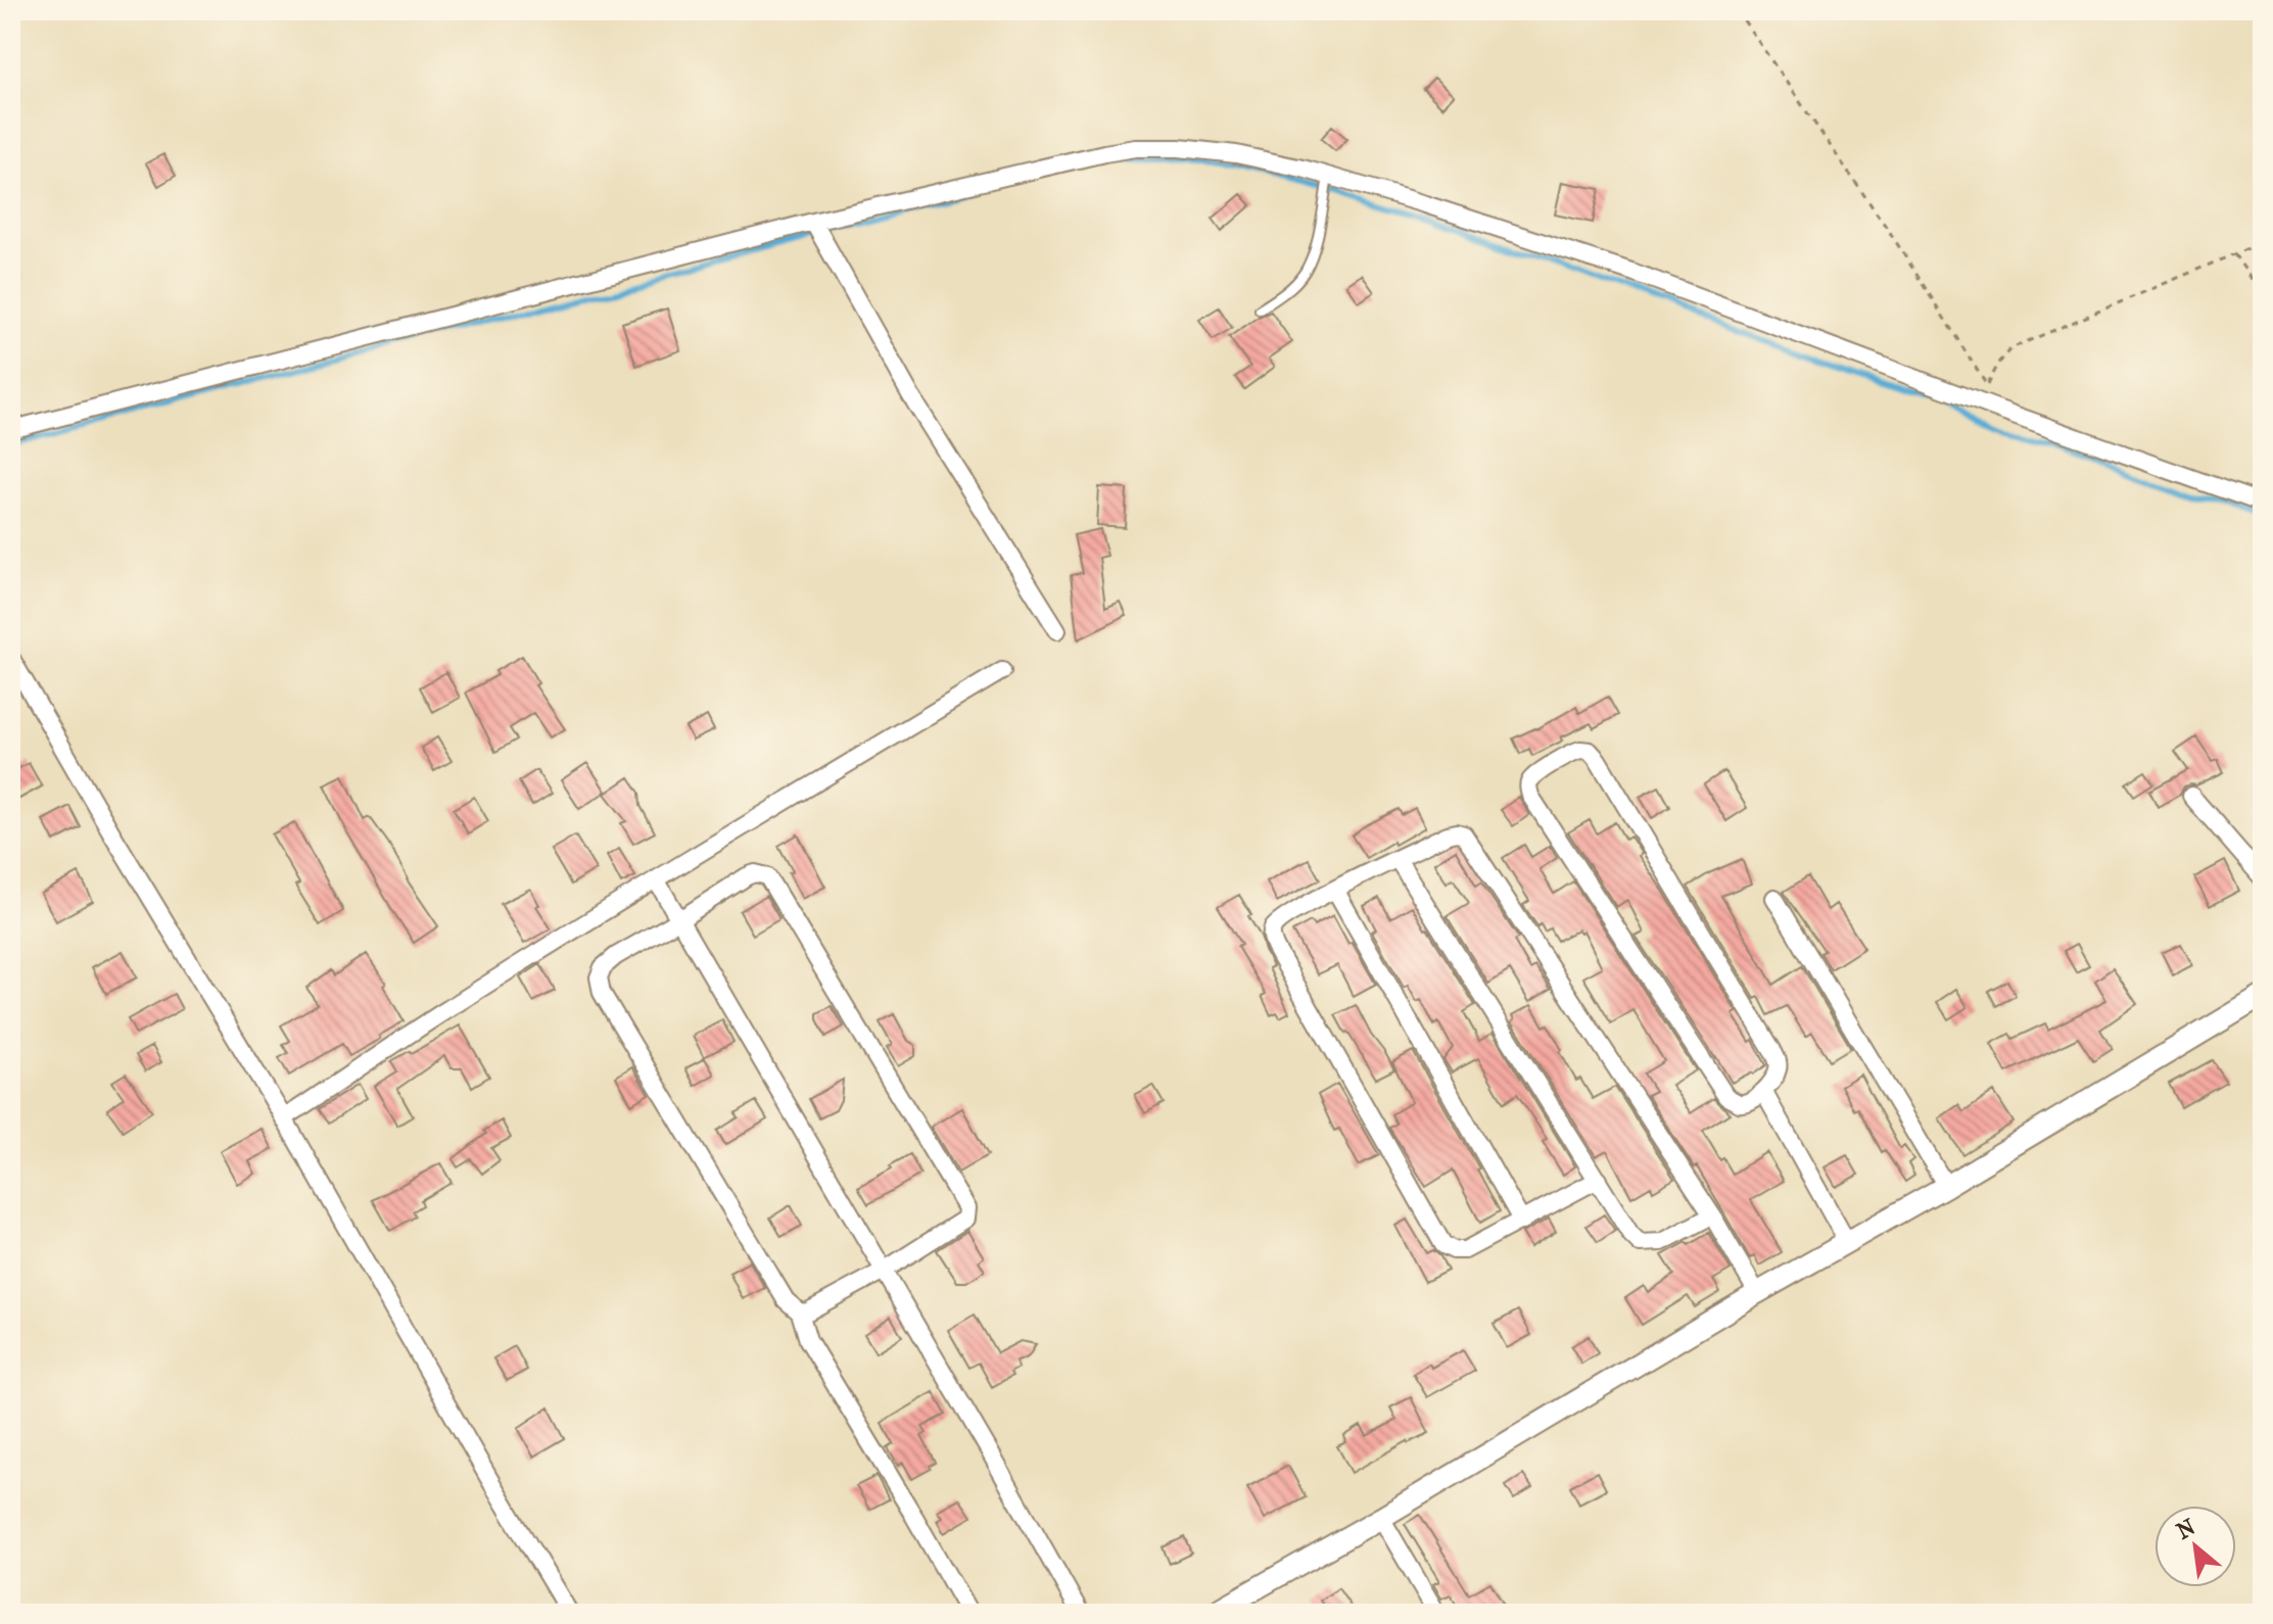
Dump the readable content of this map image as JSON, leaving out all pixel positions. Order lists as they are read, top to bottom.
{
  "north": "top left"
}
